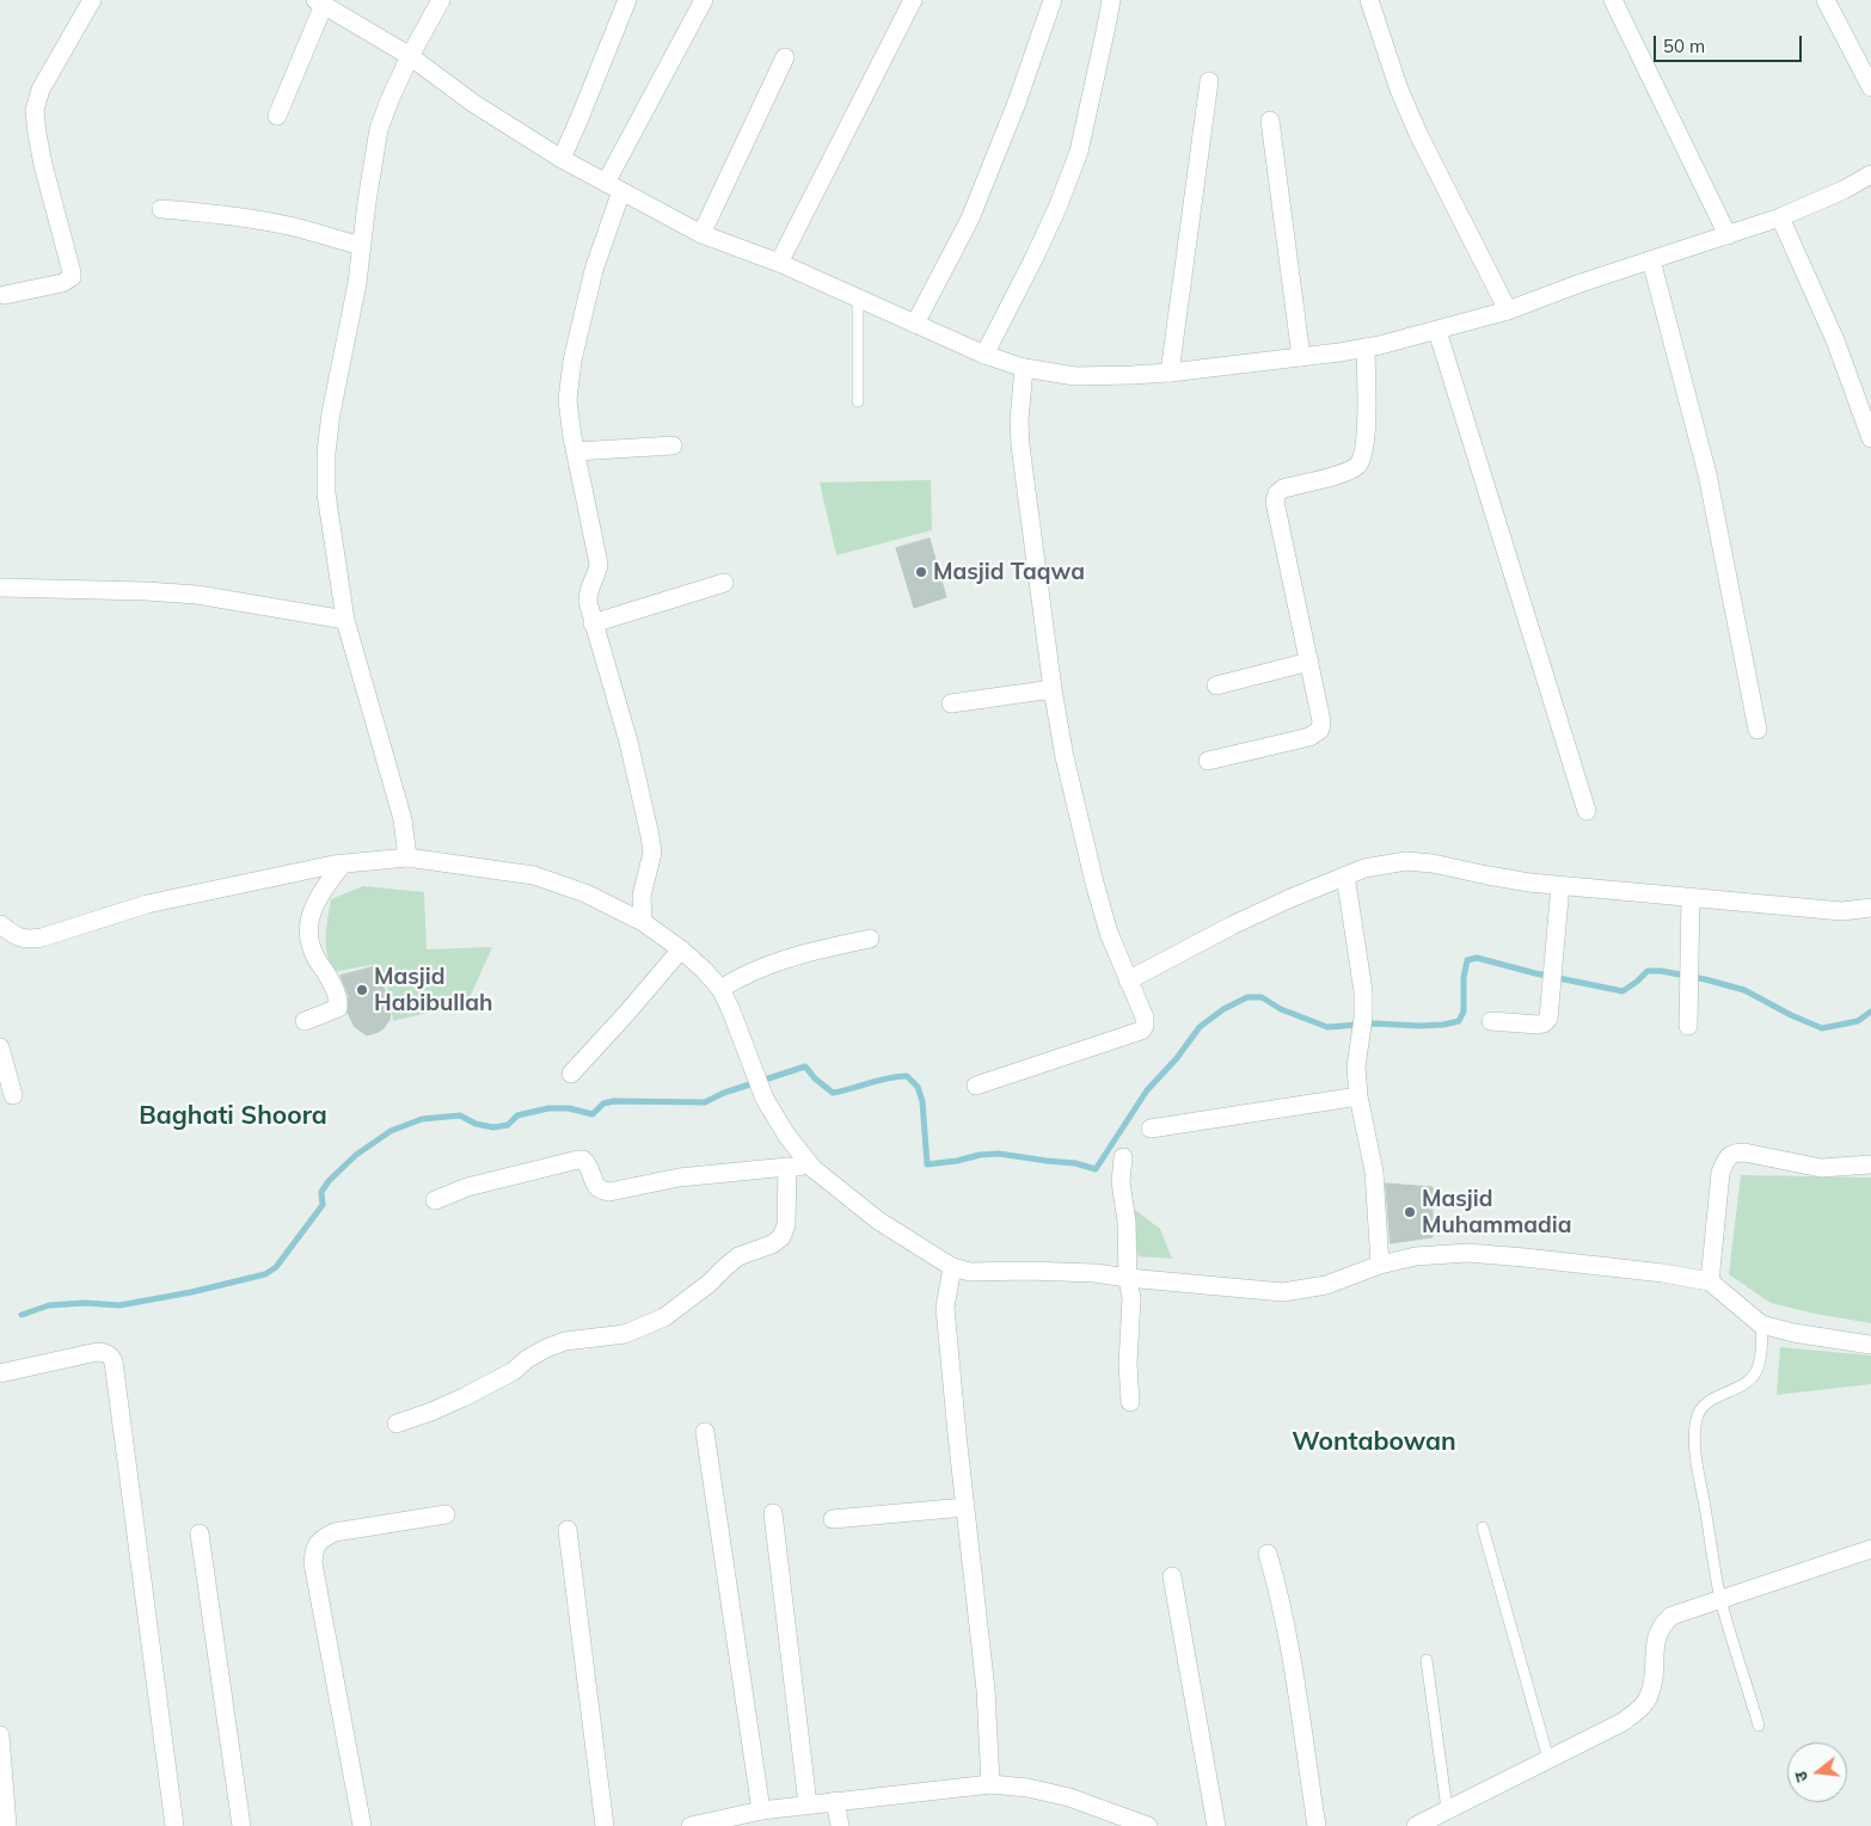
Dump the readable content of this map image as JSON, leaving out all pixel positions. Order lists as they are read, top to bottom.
{
  "districts": ["Baghati Shoora", "Wontabowan"],
  "places": ["Masjid Taqwa", "Masjid Habibullah", "Masjid Muhammadia"],
  "scale_bar": "50 m",
  "north": "left"
}
